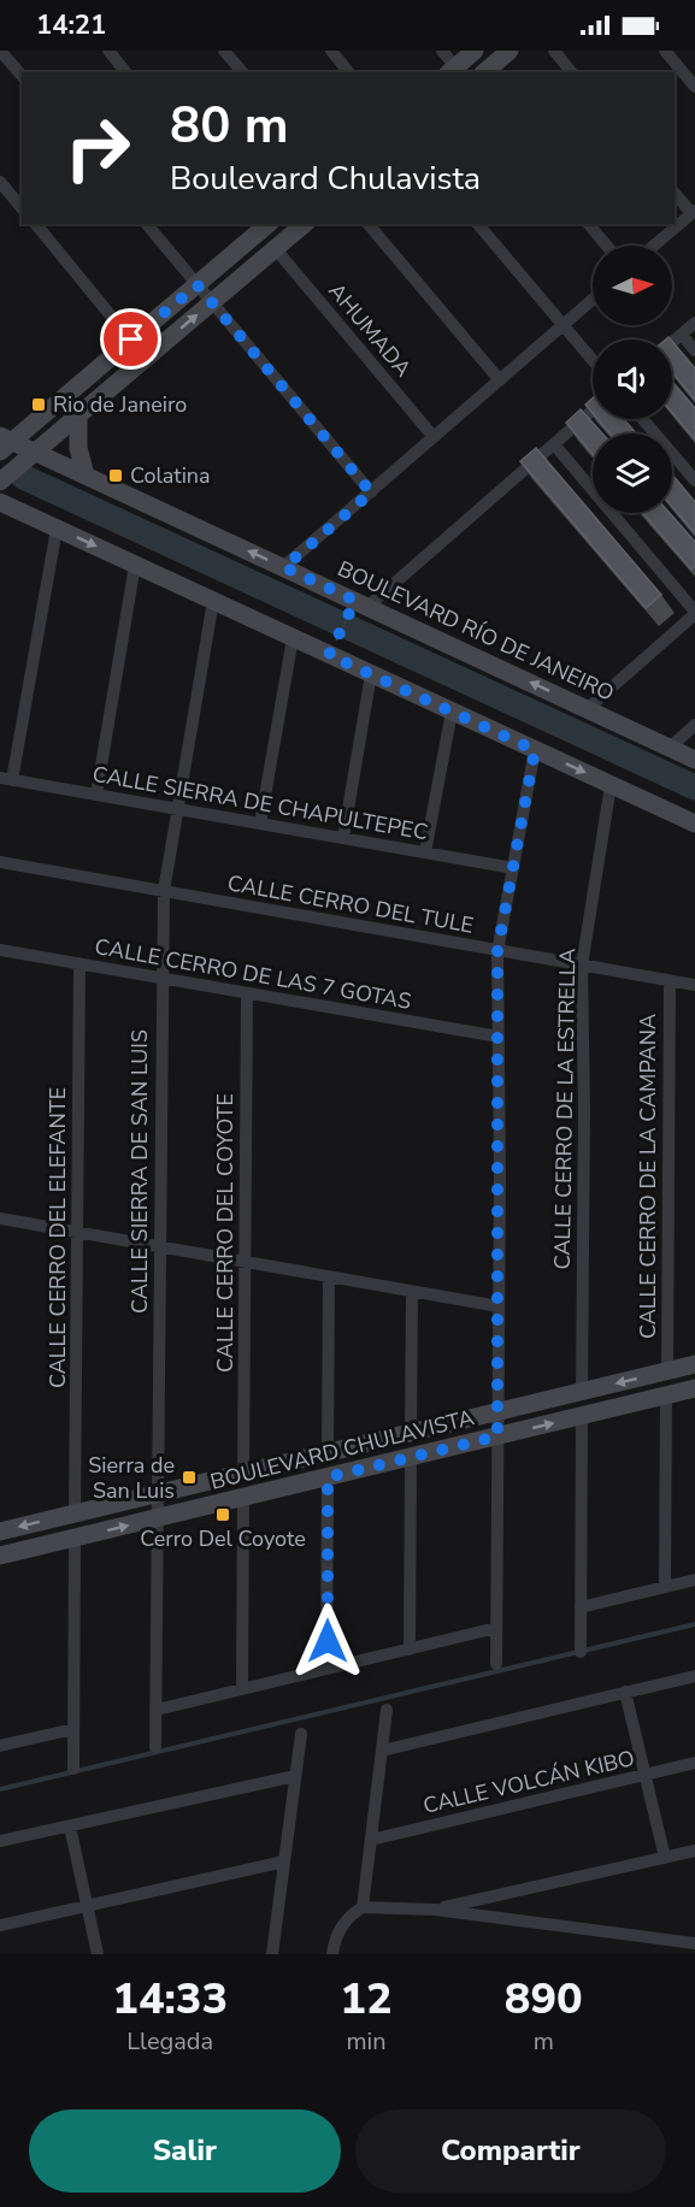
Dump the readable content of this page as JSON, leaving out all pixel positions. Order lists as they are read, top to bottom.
{
  "streets": {
    "main road": ["BOULEVARD RÍO DE JANEIRO", "BOULEVARD CHULAVISTA"],
    "street": [
      "AHUMADA",
      "CALLE SIERRA DE CHAPULTEPEC",
      "CALLE CERRO DEL TULE",
      "CALLE CERRO DE LAS 7 GOTAS",
      "CALLE CERRO DE LA ESTRELLA",
      "CALLE SIERRA DE SAN LUIS",
      "CALLE CERRO DE LA CAMPANA",
      "CALLE CERRO DEL COYOTE",
      "CALLE CERRO DEL ELEFANTE",
      "CALLE VOLCÁN KIBO"
    ]
  },
  "crossings": [
    ["CALLE SIERRA DE CHAPULTEPEC", "CALLE SIERRA DE SAN LUIS"],
    ["CALLE CERRO DEL TULE", "CALLE CERRO DE LA ESTRELLA"],
    ["CALLE CERRO DEL TULE", "CALLE SIERRA DE SAN LUIS"],
    ["CALLE CERRO DEL TULE", "CALLE CERRO DE LA CAMPANA"],
    ["CALLE CERRO DE LAS 7 GOTAS", "CALLE SIERRA DE SAN LUIS"],
    ["CALLE CERRO DE LAS 7 GOTAS", "CALLE CERRO DEL COYOTE"],
    ["CALLE CERRO DE LAS 7 GOTAS", "CALLE CERRO DEL ELEFANTE"],
    ["CALLE CERRO DE LA ESTRELLA", "BOULEVARD CHULAVISTA"],
    ["CALLE SIERRA DE SAN LUIS", "BOULEVARD CHULAVISTA"],
    ["CALLE CERRO DE LA CAMPANA", "BOULEVARD CHULAVISTA"],
    ["CALLE CERRO DEL COYOTE", "BOULEVARD CHULAVISTA"],
    ["CALLE CERRO DEL ELEFANTE", "BOULEVARD CHULAVISTA"]
  ],
  "places": {
    "transit": [
      "Rio de Janeiro",
      "Colatina",
      "Sierra de San Luis",
      "Cerro Del Coyote"
    ]
  },
  "north": "right",
  "page": {
    "status": "14:21",
    "turn": ["80 m", "Boulevard Chulavista"],
    "eta": [
      "14:33",
      "Llegada",
      "12",
      "min",
      "890",
      "m"
    ],
    "buttons": ["Salir", "Compartir"]
  }
}
